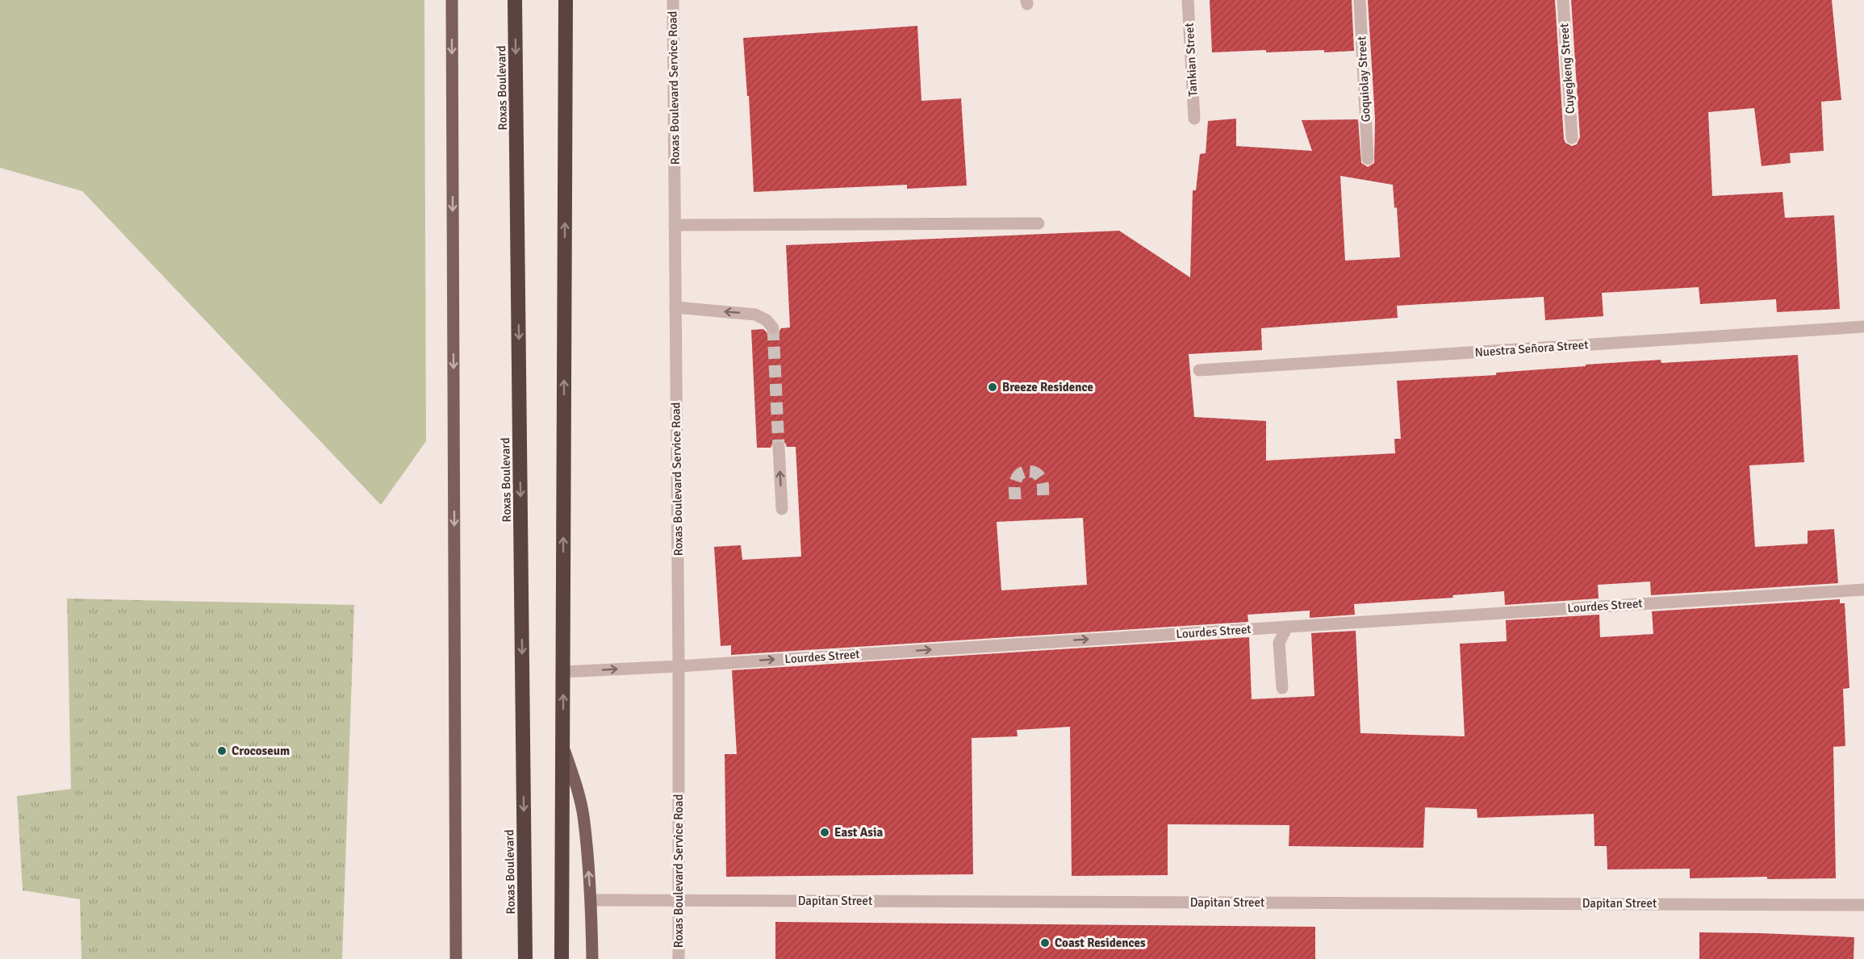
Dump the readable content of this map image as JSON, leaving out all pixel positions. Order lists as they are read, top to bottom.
{
  "streets": {
    "highway": ["Roxas Boulevard"],
    "street": [
      "Tankian Street",
      "Cuyegkeng Street",
      "Goquiolay Street",
      "Roxas Boulevard Service Road",
      "Nuestra Señora Street",
      "Lourdes Street",
      "Dapitan Street"
    ]
  },
  "crossings": [
    ["Roxas Boulevard Service Road", "Lourdes Street"],
    ["Roxas Boulevard Service Road", "Dapitan Street"]
  ],
  "one_way": ["Lourdes Street"],
  "places": [
    "Breeze Residence",
    "Crocoseum",
    "East Asia",
    "Coast Residences"
  ]
}
